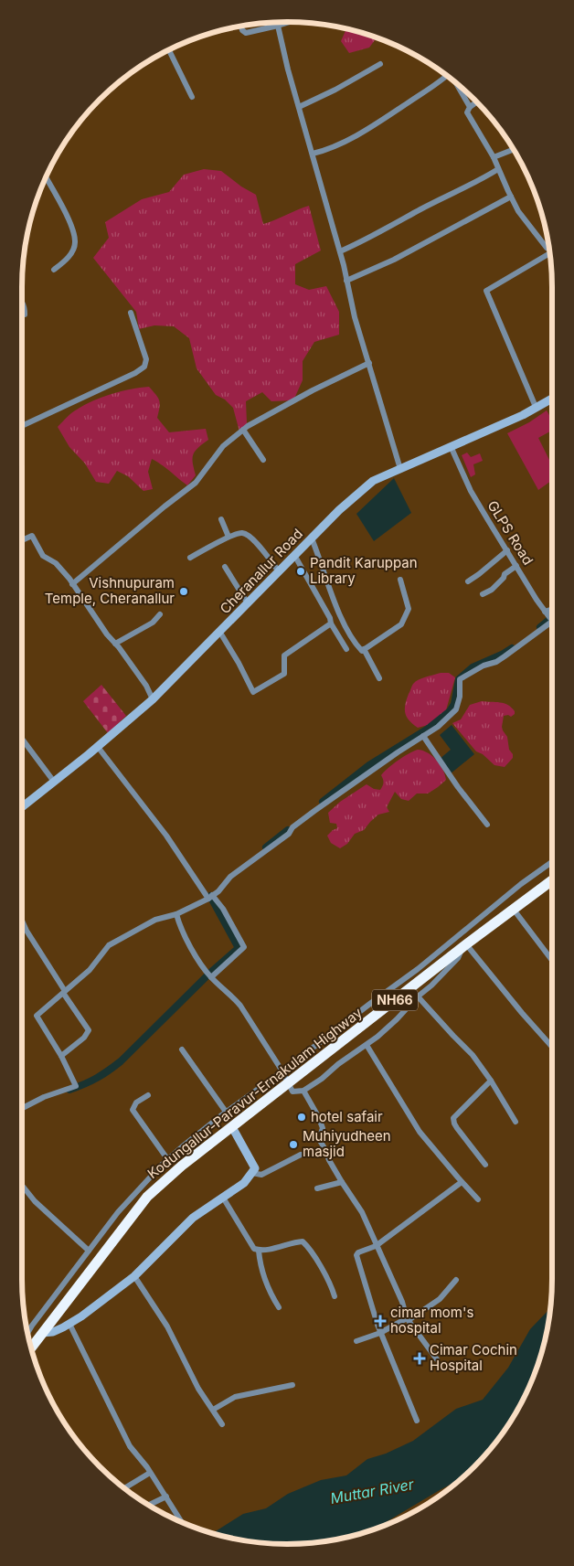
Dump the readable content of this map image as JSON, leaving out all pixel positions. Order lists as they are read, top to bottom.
{
  "streets": {
    "highway": ["NH66", "Kodungallur-Paravur-Ernakulam Highway"],
    "main road": ["Cheranallur Road"],
    "street": ["GLPS Road"]
  },
  "crossings": [
    ["GLPS Road", "Cheranallur Road"]
  ],
  "water": ["Muttar River"],
  "places": {
    "other": [
      "Pandit Karuppan Library",
      "Vishnupuram Temple, Cheranallur",
      "hotel safair",
      "Muhiyudheen masjid"
    ],
    "health": ["cimar mom's hospital", "Cimar Cochin Hospital"]
  }
}
